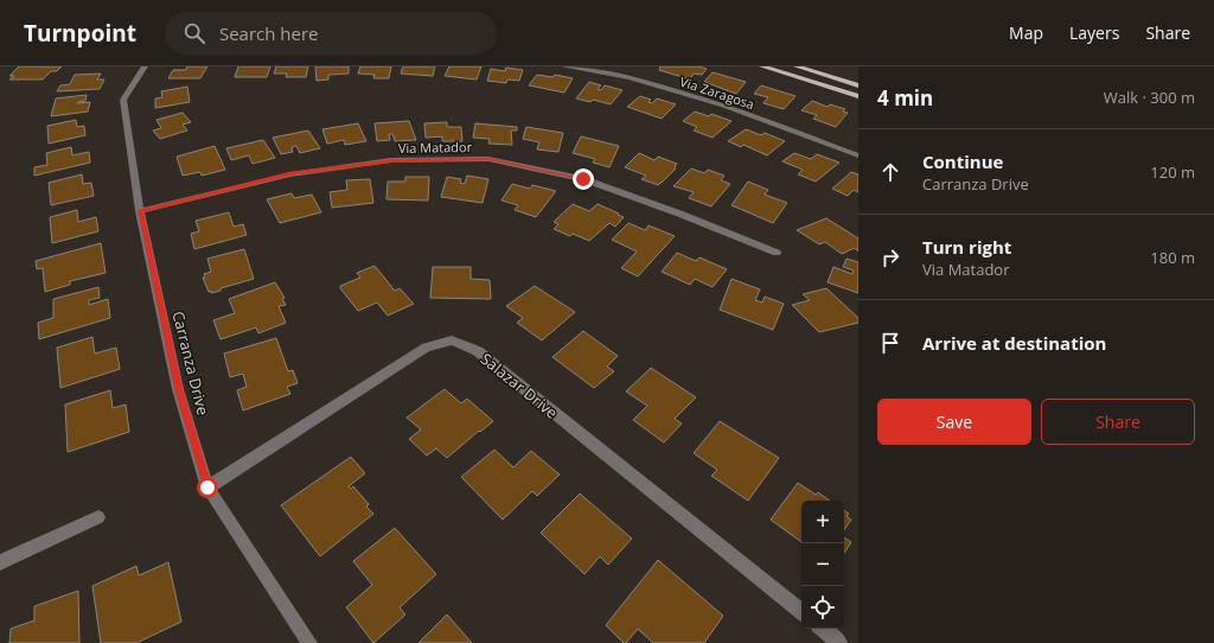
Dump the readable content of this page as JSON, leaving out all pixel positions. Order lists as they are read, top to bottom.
{
  "streets": {
    "street": [
      "Via Zaragosa",
      "Via Matador",
      "Carranza Drive",
      "Salazar Drive"
    ]
  },
  "crossings": [
    ["Via Matador", "Carranza Drive"],
    ["Carranza Drive", "Salazar Drive"]
  ],
  "page": {
    "header": "Turnpoint",
    "search": "Search here",
    "nav": ["Map", "Layers", "Share"],
    "heading": ["4 min", "Walk · 300 m"],
    "list": [
      ["Continue", "Carranza Drive", "120 m"],
      ["Turn right", "Via Matador", "180 m"],
      "Arrive at destination"
    ],
    "buttons": ["Save", "Share"],
    "map_buttons": ["+", "−"]
  }
}
